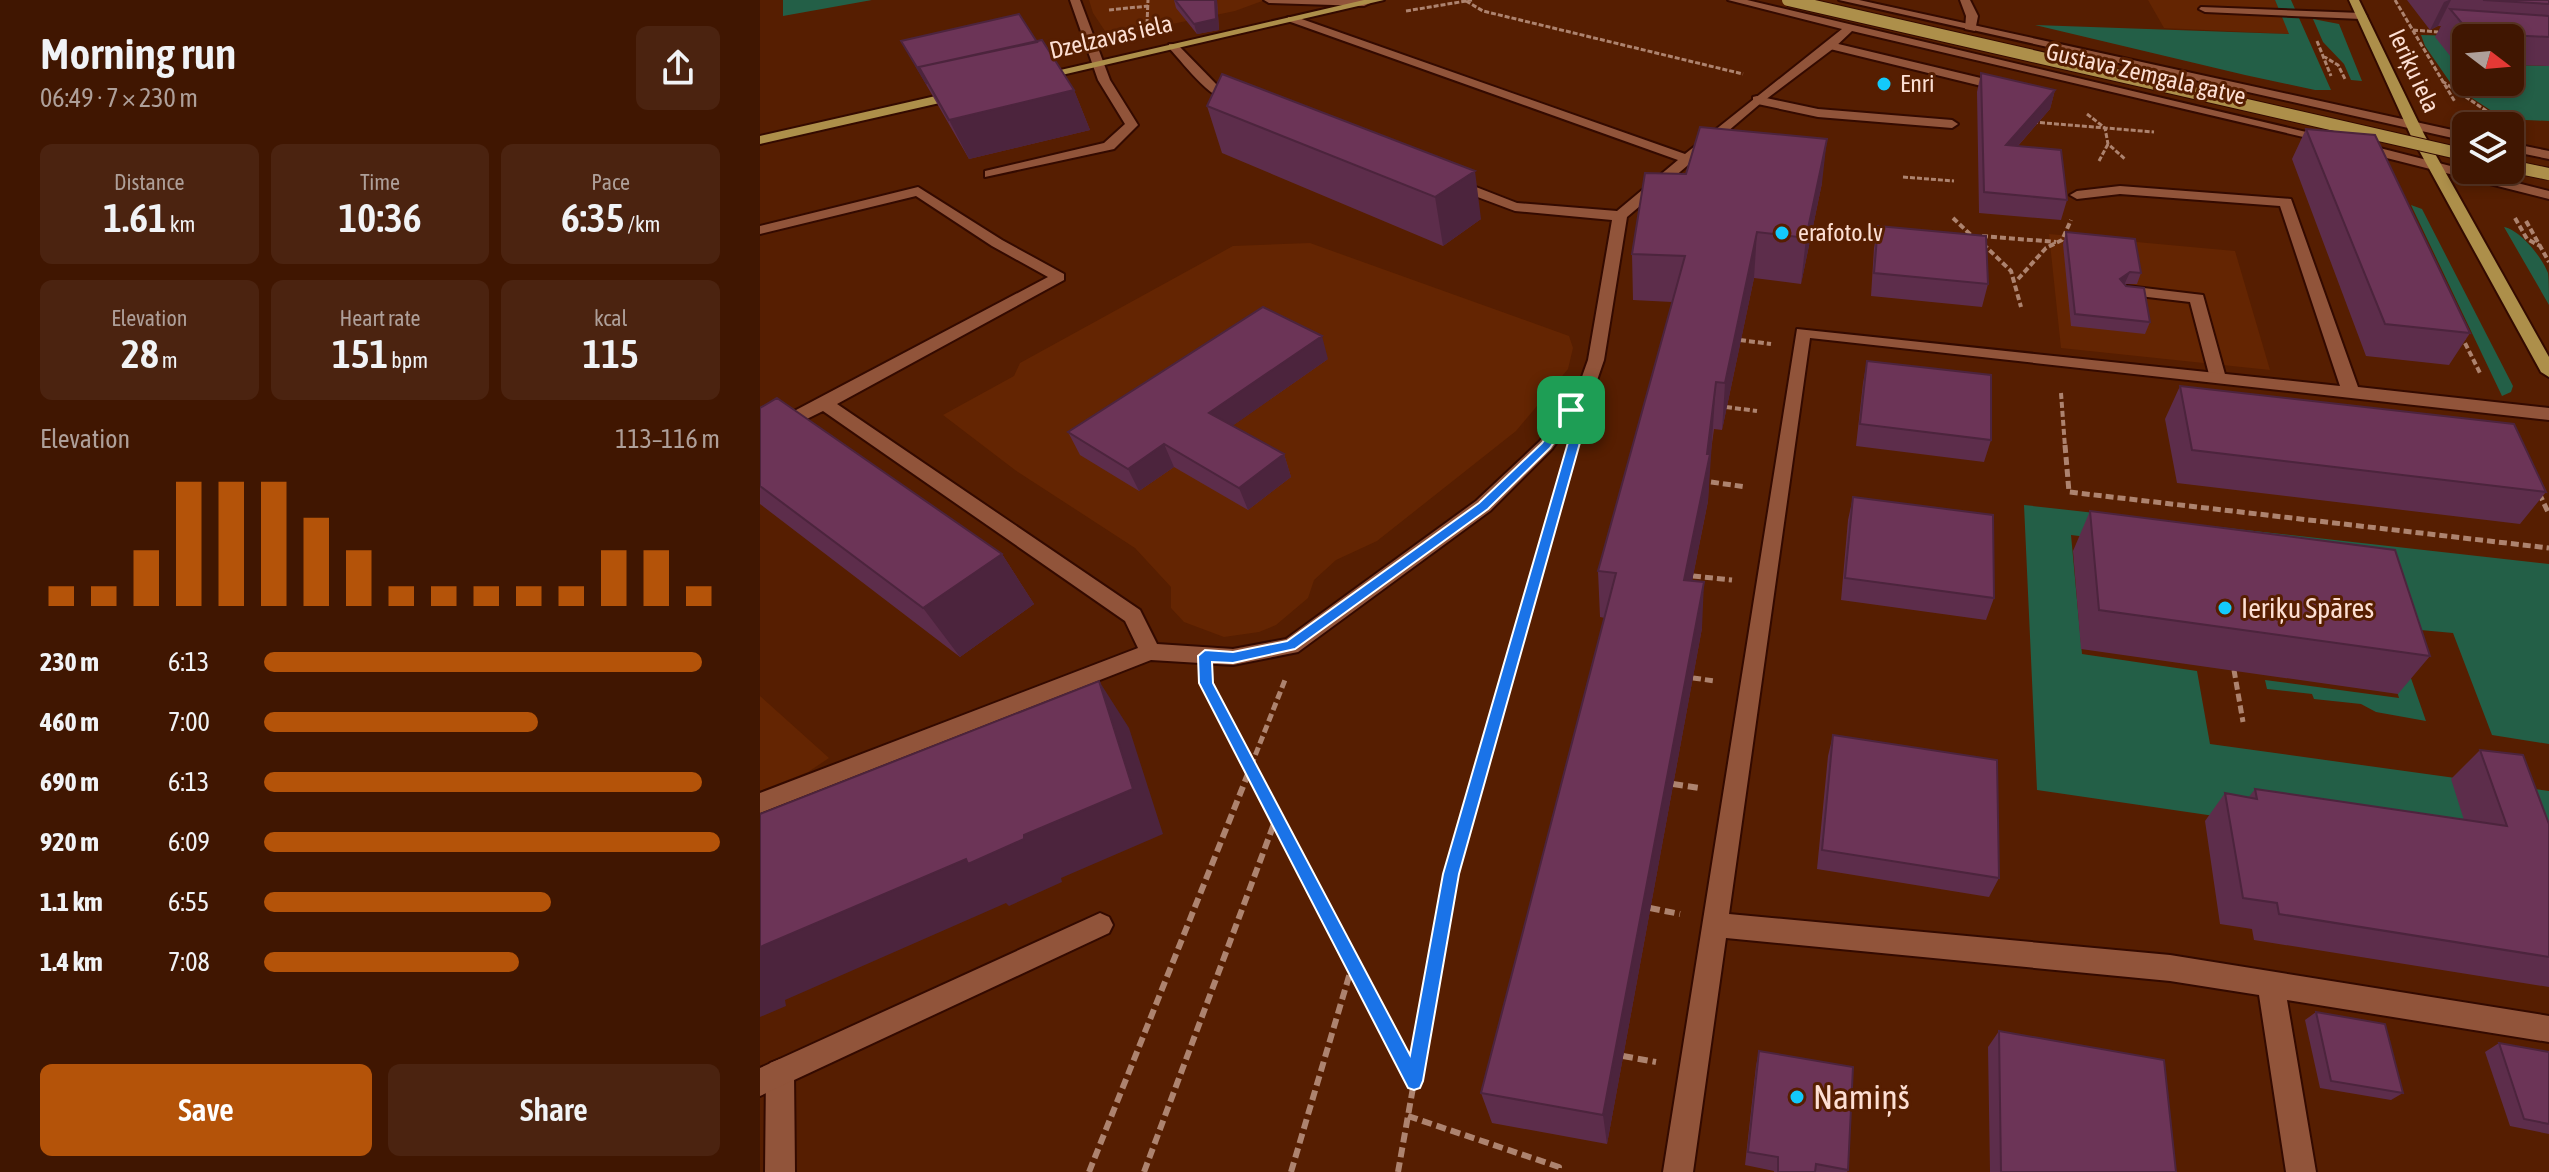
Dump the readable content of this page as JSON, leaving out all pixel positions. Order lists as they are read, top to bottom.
{
  "streets": {
    "main road": ["Dzelzavas iela", "Ieriķu iela", "Gustava Zemgala gatve"]
  },
  "crossings": [
    ["Ieriķu iela", "Gustava Zemgala gatve"]
  ],
  "places": [
    "Enri",
    "erafoto.lv",
    "Ieriķu Spāres",
    "Namiņš"
  ],
  "north": "right",
  "page": {
    "heading": ["Morning run", "06:49 · 7 × 230 m"],
    "stats": [
      ["Distance", "1.61 km"],
      ["Time", "10:36"],
      ["Pace", "6:35 /km"],
      ["Elevation", "28 m"],
      ["Heart rate", "151 bpm"],
      ["kcal", "115"]
    ],
    "chart": ["Elevation", "113–116 m"],
    "list": [
      {
        "name": "230 m",
        "note": "6:13"
      },
      {
        "name": "460 m",
        "note": "7:00"
      },
      {
        "name": "690 m",
        "note": "6:13"
      },
      {
        "name": "920 m",
        "note": "6:09"
      },
      {
        "name": "1.1 km",
        "note": "6:55"
      },
      {
        "name": "1.4 km",
        "note": "7:08"
      }
    ],
    "buttons": ["Save", "Share"]
  }
}
